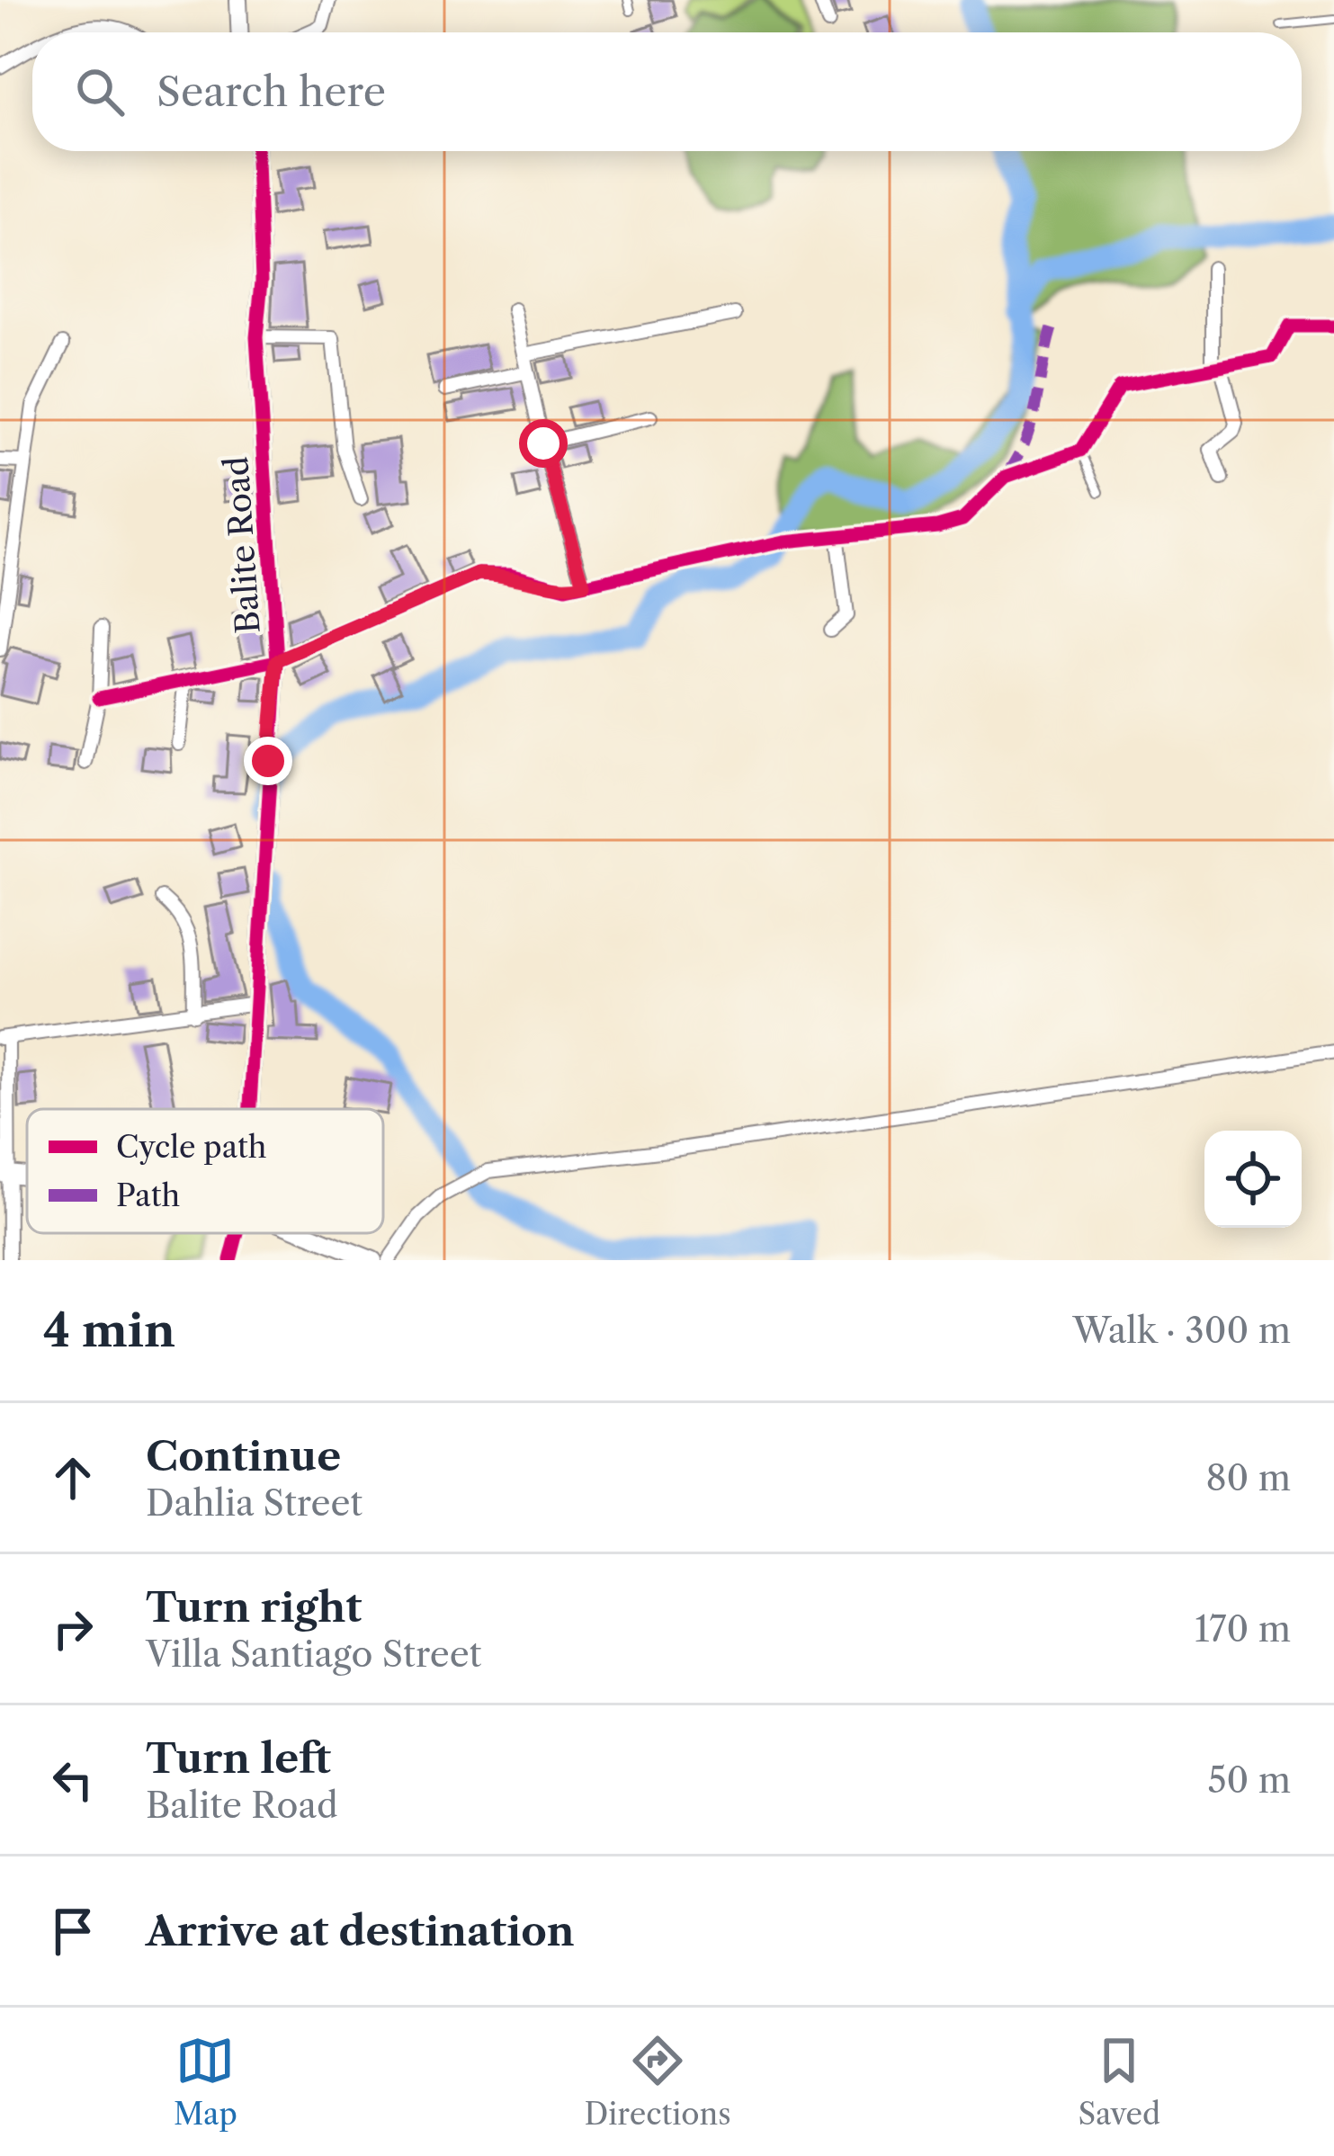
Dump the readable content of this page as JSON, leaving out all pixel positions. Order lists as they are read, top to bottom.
{
  "streets": {
    "street": ["Balite Road"]
  },
  "legend": ["Cycle path", "Path"],
  "page": {
    "search": "Search here",
    "heading": ["4 min", "Walk · 300 m"],
    "list": [
      ["Continue", "Dahlia Street", "80 m"],
      ["Turn right", "Villa Santiago Street", "170 m"],
      ["Turn left", "Balite Road", "50 m"],
      "Arrive at destination"
    ],
    "nav": ["Map", "Directions", "Saved"]
  }
}
